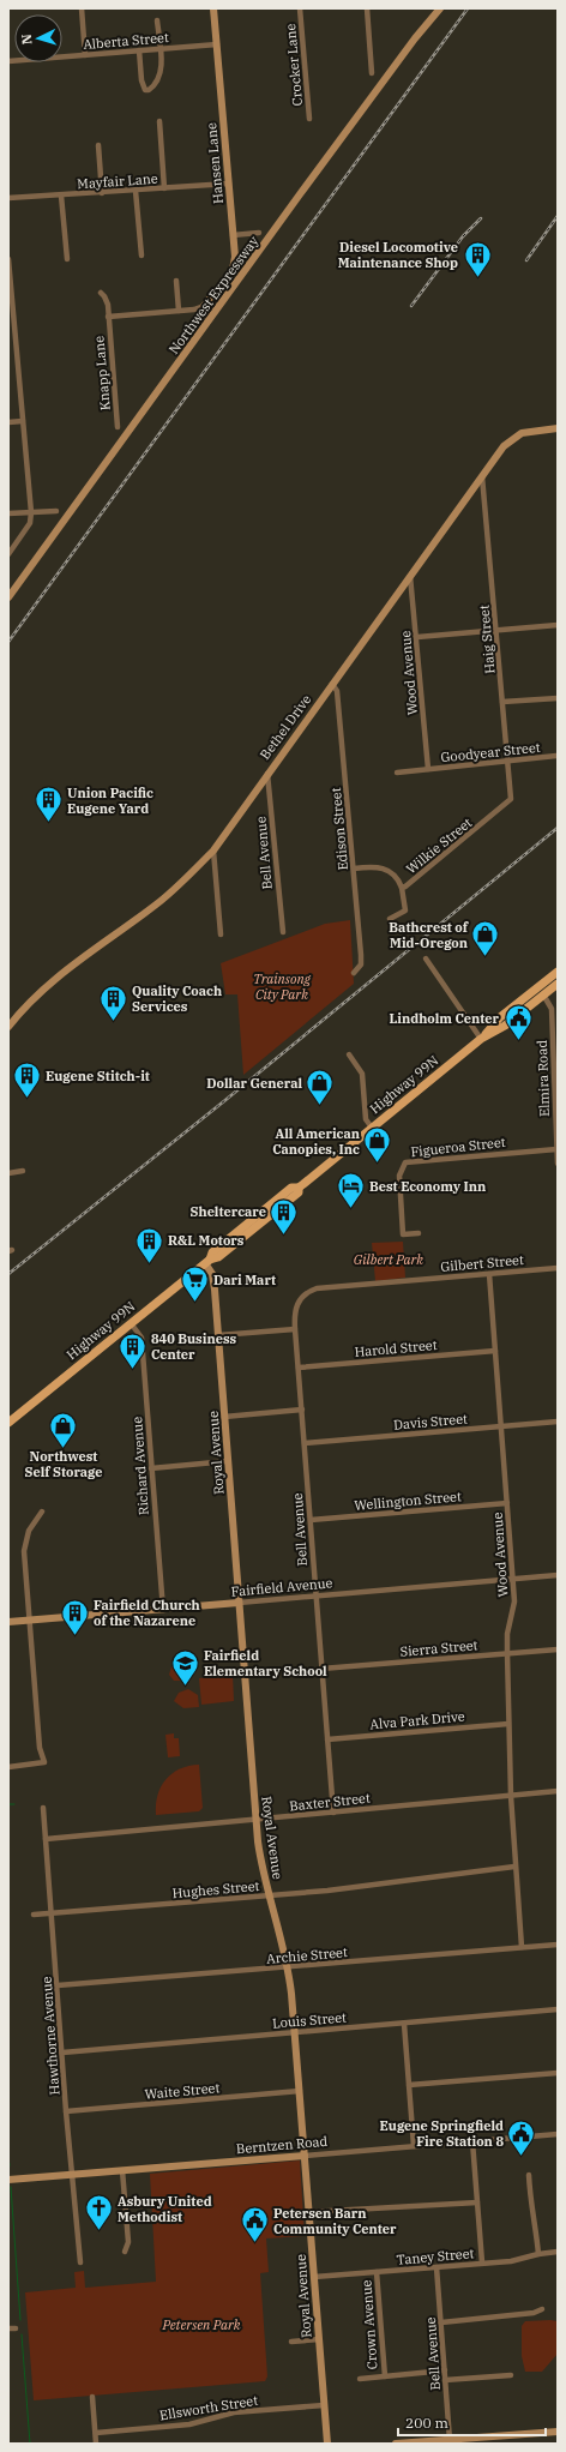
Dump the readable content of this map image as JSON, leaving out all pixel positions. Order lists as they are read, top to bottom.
{
  "streets": {
    "main road": ["Highway 99N"],
    "street": [
      "Alberta Street",
      "Crocker Lane",
      "Hansen Lane",
      "Mayfair Lane",
      "Northwest Expressway",
      "Knapp Lane",
      "Haig Street",
      "Wood Avenue",
      "Bethel Drive",
      "Goodyear Street",
      "Edison Street",
      "Wilkie Street",
      "Bell Avenue",
      "Elmira Road",
      "Figueroa Street",
      "Gilbert Street",
      "Harold Street",
      "Davis Street",
      "Royal Avenue",
      "Richard Avenue",
      "Wellington Street",
      "Fairfield Avenue",
      "Sierra Street",
      "Alva Park Drive",
      "Baxter Street",
      "Hughes Street",
      "Archie Street",
      "Louis Street",
      "Hawthorne Avenue",
      "Waite Street",
      "Berntzen Road",
      "Taney Street",
      "Crown Avenue",
      "Ellsworth Street"
    ]
  },
  "crossings": [
    ["Alberta Street", "Hansen Lane"],
    ["Hansen Lane", "Mayfair Lane"],
    ["Hansen Lane", "Knapp Lane"],
    ["Haig Street", "Bethel Drive"],
    ["Haig Street", "Goodyear Street"],
    ["Haig Street", "Wilkie Street"],
    ["Wood Avenue", "Bethel Drive"],
    ["Wood Avenue", "Goodyear Street"],
    ["Wood Avenue", "Gilbert Street"],
    ["Wood Avenue", "Harold Street"],
    ["Wood Avenue", "Davis Street"],
    ["Wood Avenue", "Wellington Street"],
    ["Wood Avenue", "Fairfield Avenue"],
    ["Wood Avenue", "Sierra Street"],
    ["Wood Avenue", "Alva Park Drive"],
    ["Wood Avenue", "Baxter Street"],
    ["Wood Avenue", "Hughes Street"],
    ["Wood Avenue", "Archie Street"],
    ["Bethel Drive", "Edison Street"],
    ["Bethel Drive", "Bell Avenue"],
    ["Edison Street", "Wilkie Street"],
    ["Bell Avenue", "Gilbert Street"],
    ["Bell Avenue", "Harold Street"],
    ["Bell Avenue", "Davis Street"],
    ["Bell Avenue", "Wellington Street"],
    ["Bell Avenue", "Fairfield Avenue"],
    ["Bell Avenue", "Sierra Street"],
    ["Bell Avenue", "Alva Park Drive"],
    ["Bell Avenue", "Baxter Street"],
    ["Bell Avenue", "Taney Street"],
    ["Elmira Road", "Highway 99N"],
    ["Elmira Road", "Figueroa Street"],
    ["Highway 99N", "Royal Avenue"],
    ["Highway 99N", "Richard Avenue"],
    ["Royal Avenue", "Fairfield Avenue"],
    ["Royal Avenue", "Baxter Street"],
    ["Royal Avenue", "Hughes Street"],
    ["Royal Avenue", "Archie Street"],
    ["Royal Avenue", "Louis Street"],
    ["Royal Avenue", "Waite Street"],
    ["Royal Avenue", "Berntzen Road"],
    ["Royal Avenue", "Taney Street"],
    ["Royal Avenue", "Ellsworth Street"],
    ["Richard Avenue", "Fairfield Avenue"],
    ["Baxter Street", "Hawthorne Avenue"],
    ["Hughes Street", "Hawthorne Avenue"],
    ["Archie Street", "Hawthorne Avenue"],
    ["Louis Street", "Hawthorne Avenue"],
    ["Hawthorne Avenue", "Waite Street"],
    ["Hawthorne Avenue", "Berntzen Road"],
    ["Taney Street", "Crown Avenue"]
  ],
  "parks": ["Trainsong City Park", "Gilbert Park", "Petersen Park"],
  "places": {
    "building": [
      "Diesel Locomotive Maintenance Shop",
      "Union Pacific Eugene Yard",
      "Quality Coach Services",
      "Eugene Stitch-it",
      "Sheltercare",
      "R&L Motors",
      "840 Business Center",
      "Fairfield Church of the Nazarene"
    ],
    "shop": [
      "Bathcrest of Mid-Oregon",
      "Dollar General",
      "All American Canopies, Inc",
      "Northwest Self Storage"
    ],
    "public building": ["Lindholm Center", "Eugene Springfield Fire Station 8", "Petersen Barn Community Center"],
    "hotel": ["Best Economy Inn"],
    "supermarket": ["Dari Mart"],
    "school or university": ["Fairfield Elementary School"],
    "church": ["Asbury United Methodist"]
  },
  "scale_bar": "200 m",
  "north": "left"
}
